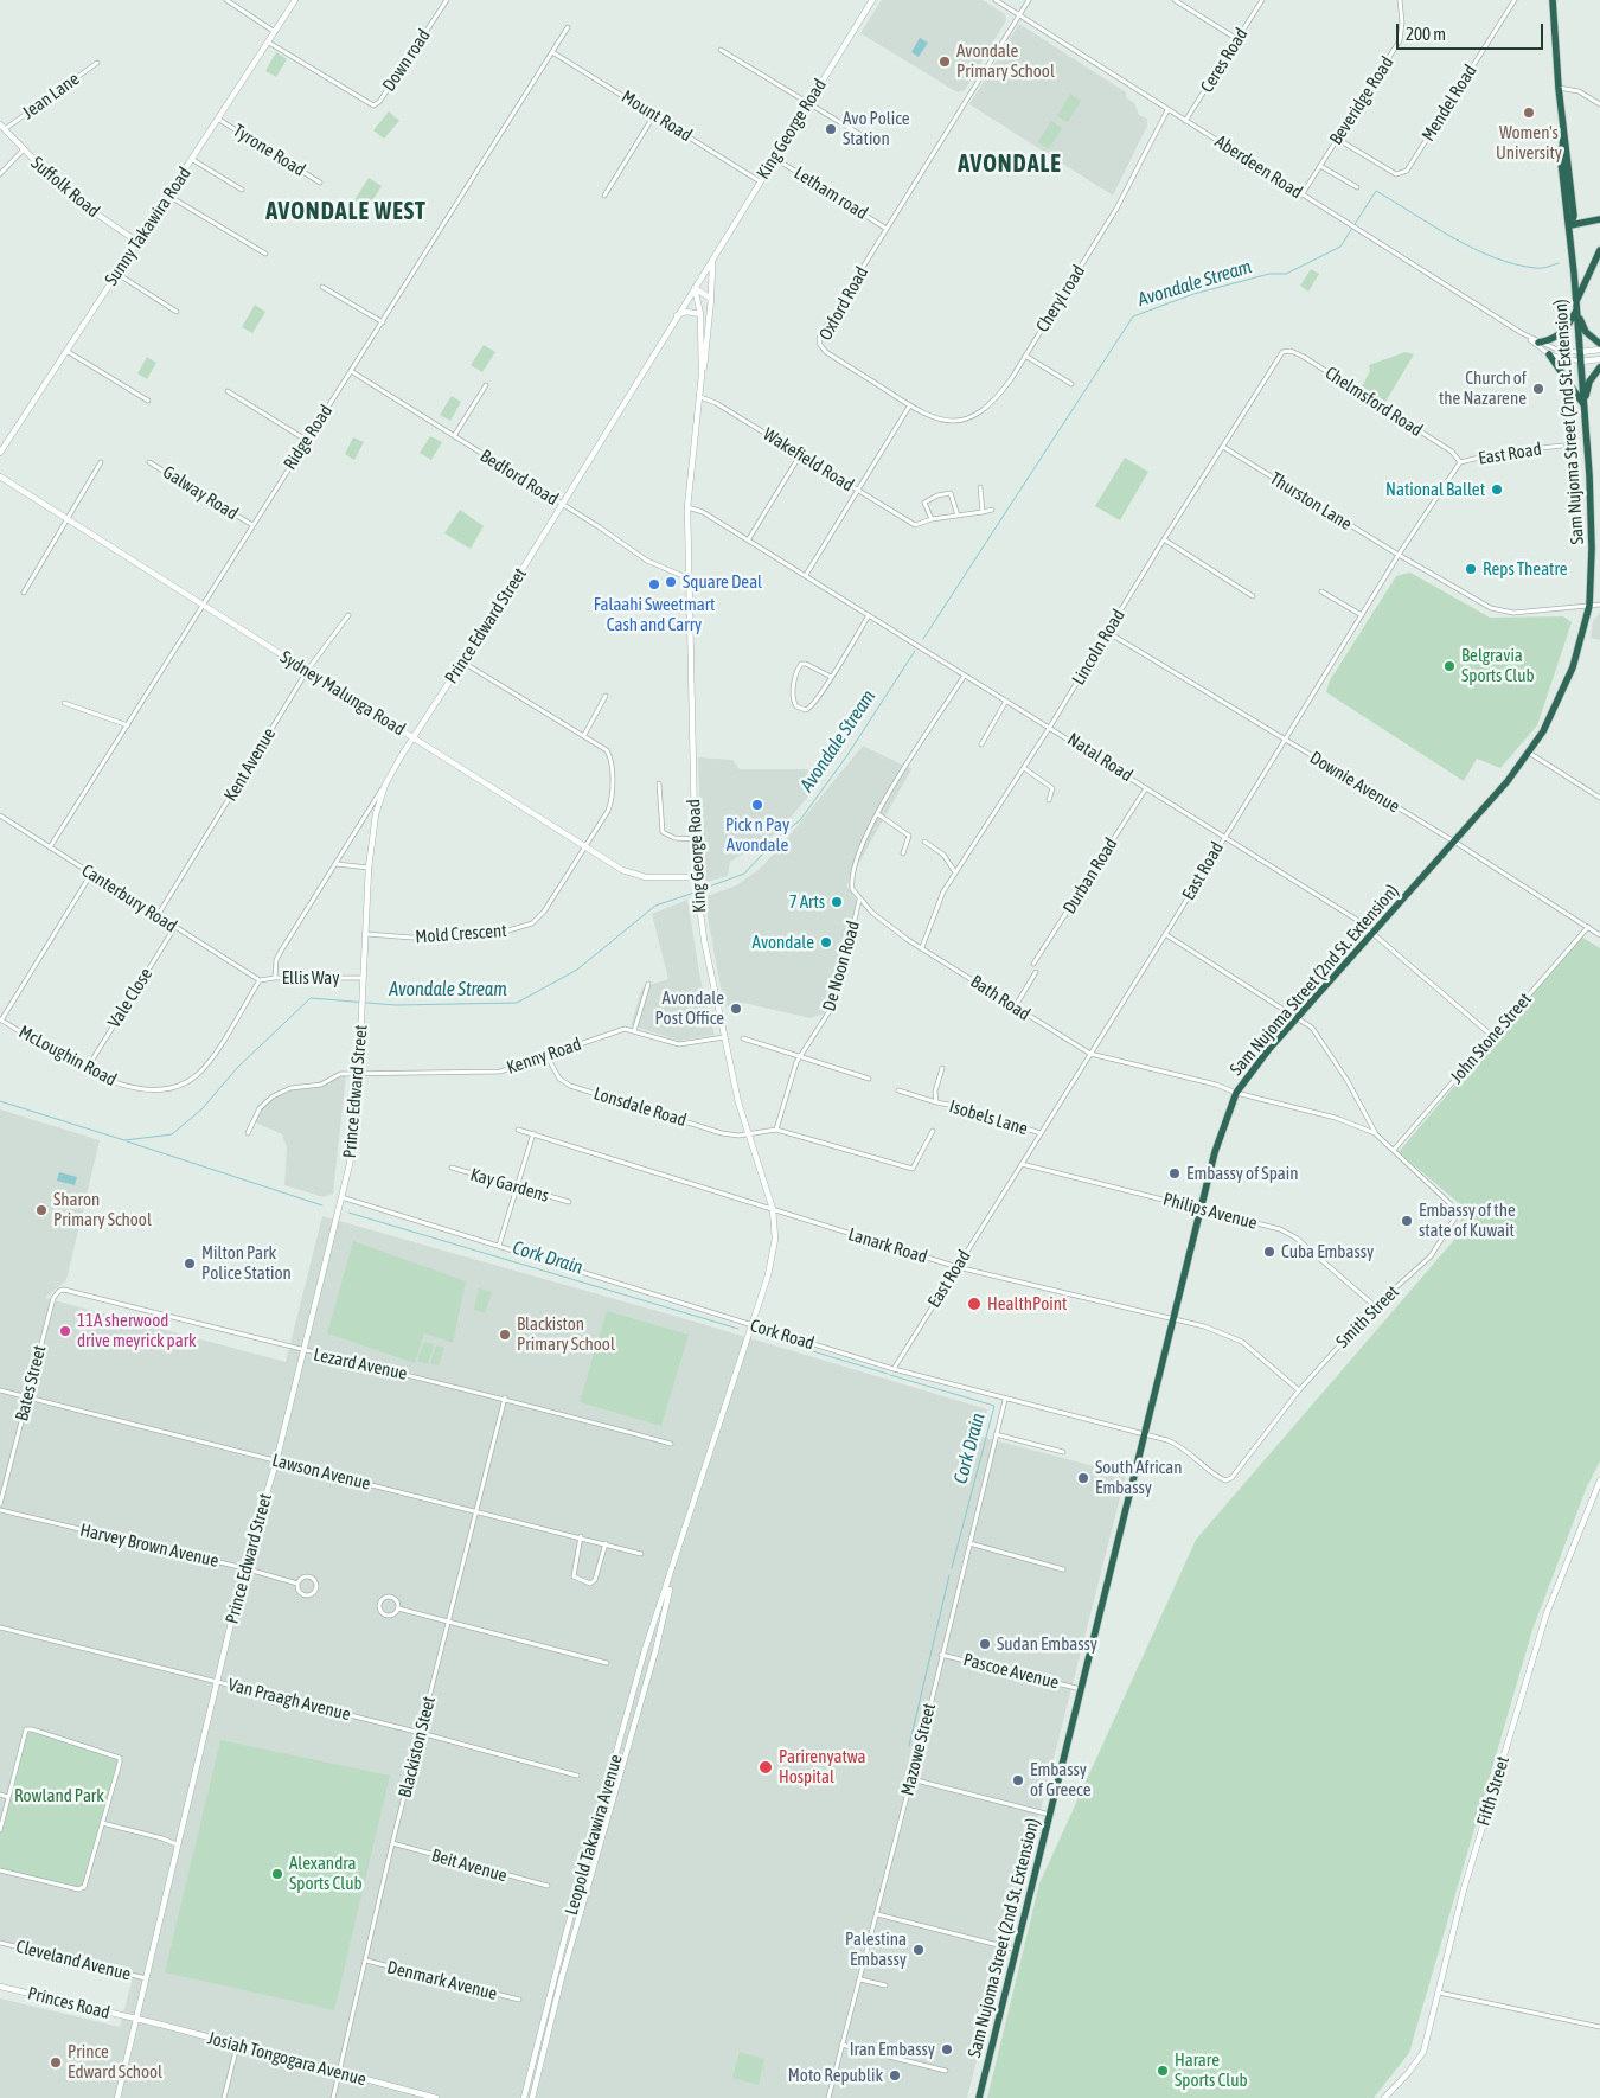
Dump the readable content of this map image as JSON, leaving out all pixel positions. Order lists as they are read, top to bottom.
{
  "streets": {
    "highway": ["Sam Nujoma Street (2nd St. Extension)"],
    "main road": [
      "King George Road",
      "Suffolk Road",
      "Sunny Takawira Road",
      "Prince Edward Street",
      "Sydney Malunga Road",
      "Fifth Street",
      "Leopold Takawira Avenue",
      "Princes Road",
      "Josiah Tongogara Avenue"
    ],
    "street": [
      "Down road",
      "Ceres Road",
      "Jean Lane",
      "Beveridge Road",
      "Mendel Road",
      "Mount Road",
      "Tyrone Road",
      "Aberdeen Road",
      "Letham road",
      "Cheryl road",
      "Oxford Road",
      "Chelmsford Road",
      "Ridge Road",
      "East Road",
      "Wakefield Road",
      "Bedford Road",
      "Galway Road",
      "Thurston Lane",
      "Lincoln Road",
      "Natal Road",
      "Kent Avenue",
      "Downie Avenue",
      "Durban Road",
      "Canterbury Road",
      "Mold Crescent",
      "De Noon Road",
      "Ellis Way",
      "Vale Close",
      "Bath Road",
      "John Stone Street",
      "McLoughin Road",
      "Kenny Road",
      "Lonsdale Road",
      "Isobels Lane",
      "Kay Gardens",
      "Philips Avenue",
      "Lanark Road",
      "Smith Street",
      "Cork Road",
      "Lezard Avenue",
      "Bates Street",
      "Lawson Avenue",
      "Harvey Brown Avenue",
      "Pascoe Avenue",
      "Van Praagh Avenue",
      "Blackiston Steet",
      "Mazowe Street",
      "Beit Avenue",
      "Cleveland Avenue",
      "Denmark Avenue"
    ]
  },
  "crossings": [
    ["Down road", "Sunny Takawira Road"],
    ["Ceres Road", "Aberdeen Road"],
    ["Jean Lane", "Suffolk Road"],
    ["Beveridge Road", "Mendel Road"],
    ["Beveridge Road", "Aberdeen Road"],
    ["Mount Road", "King George Road"],
    ["Mount Road", "Ridge Road"],
    ["King George Road", "Letham road"],
    ["King George Road", "Wakefield Road"],
    ["King George Road", "Bedford Road"],
    ["King George Road", "Prince Edward Street"],
    ["King George Road", "Sydney Malunga Road"],
    ["King George Road", "Natal Road"],
    ["King George Road", "Kenny Road"],
    ["King George Road", "Lonsdale Road"],
    ["King George Road", "Lanark Road"],
    ["King George Road", "Cork Road"],
    ["King George Road", "Leopold Takawira Avenue"],
    ["Tyrone Road", "Sunny Takawira Road"],
    ["Aberdeen Road", "Cheryl road"],
    ["Aberdeen Road", "Oxford Road"],
    ["Aberdeen Road", "Sam Nujoma Street (2nd St. Extension)"],
    ["Suffolk Road", "Sunny Takawira Road"],
    ["Letham road", "Oxford Road"],
    ["Cheryl road", "Oxford Road"],
    ["Chelmsford Road", "East Road"],
    ["Chelmsford Road", "Lincoln Road"],
    ["Sam Nujoma Street (2nd St. Extension)", "Thurston Lane"],
    ["Sam Nujoma Street (2nd St. Extension)", "Natal Road"],
    ["Sam Nujoma Street (2nd St. Extension)", "Downie Avenue"],
    ["Sam Nujoma Street (2nd St. Extension)", "Bath Road"],
    ["Sam Nujoma Street (2nd St. Extension)", "Philips Avenue"],
    ["Sam Nujoma Street (2nd St. Extension)", "Lanark Road"],
    ["Sam Nujoma Street (2nd St. Extension)", "Cork Road"],
    ["Sam Nujoma Street (2nd St. Extension)", "Pascoe Avenue"],
    ["Ridge Road", "Bedford Road"],
    ["Ridge Road", "Galway Road"],
    ["Ridge Road", "Sydney Malunga Road"],
    ["Ridge Road", "Canterbury Road"],
    ["East Road", "Thurston Lane"],
    ["East Road", "Natal Road"],
    ["East Road", "Downie Avenue"],
    ["East Road", "Bath Road"],
    ["East Road", "Isobels Lane"],
    ["East Road", "Philips Avenue"],
    ["East Road", "Lanark Road"],
    ["East Road", "Cork Road"],
    ["Bedford Road", "Prince Edward Street"],
    ["Thurston Lane", "Lincoln Road"],
    ["Prince Edward Street", "Sydney Malunga Road"],
    ["Prince Edward Street", "Mold Crescent"],
    ["Prince Edward Street", "Ellis Way"],
    ["Prince Edward Street", "Kenny Road"],
    ["Prince Edward Street", "Cork Road"],
    ["Prince Edward Street", "Lezard Avenue"],
    ["Prince Edward Street", "Lawson Avenue"],
    ["Prince Edward Street", "Harvey Brown Avenue"],
    ["Prince Edward Street", "Van Praagh Avenue"],
    ["Prince Edward Street", "Cleveland Avenue"],
    ["Prince Edward Street", "Princes Road"],
    ["Prince Edward Street", "Josiah Tongogara Avenue"],
    ["Lincoln Road", "Natal Road"],
    ["Lincoln Road", "Downie Avenue"],
    ["Lincoln Road", "Bath Road"],
    ["Sydney Malunga Road", "Kent Avenue"],
    ["Sydney Malunga Road", "Mold Crescent"],
    ["Natal Road", "Durban Road"],
    ["Natal Road", "John Stone Street"],
    ["Kent Avenue", "Canterbury Road"],
    ["Downie Avenue", "John Stone Street"],
    ["Canterbury Road", "Ellis Way"],
    ["Canterbury Road", "Vale Close"],
    ["Canterbury Road", "McLoughin Road"],
    ["De Noon Road", "Bath Road"],
    ["De Noon Road", "Lonsdale Road"],
    ["Ellis Way", "McLoughin Road"],
    ["Vale Close", "McLoughin Road"],
    ["Bath Road", "John Stone Street"],
    ["Bath Road", "Smith Street"],
    ["John Stone Street", "Smith Street"],
    ["Kenny Road", "Lonsdale Road"],
    ["Philips Avenue", "Smith Street"],
    ["Lanark Road", "Smith Street"],
    ["Smith Street", "Cork Road"],
    ["Cork Road", "Mazowe Street"],
    ["Cork Road", "Leopold Takawira Avenue"],
    ["Lezard Avenue", "Bates Street"],
    ["Lezard Avenue", "Blackiston Steet"],
    ["Bates Street", "Lawson Avenue"],
    ["Lawson Avenue", "Blackiston Steet"],
    ["Pascoe Avenue", "Mazowe Street"],
    ["Van Praagh Avenue", "Blackiston Steet"],
    ["Blackiston Steet", "Beit Avenue"],
    ["Blackiston Steet", "Denmark Avenue"],
    ["Blackiston Steet", "Josiah Tongogara Avenue"],
    ["Princes Road", "Josiah Tongogara Avenue"]
  ],
  "districts": ["AVONDALE", "AVONDALE WEST"],
  "water": ["Avondale Stream", "Cork Drain"],
  "parks": ["Rowland Park"],
  "places": [
    "Avondale Primary School",
    "Women's University",
    "Avo Police Station",
    "Church of the Nazarene",
    "National Ballet",
    "Reps Theatre",
    "Square Deal",
    "Falaahi Sweetmart Cash and Carry",
    "Belgravia Sports Club",
    "Pick n Pay Avondale",
    "7 Arts",
    "Avondale",
    "Avondale Post Office",
    "Embassy of Spain",
    "Sharon Primary School",
    "Embassy of the state of Kuwait",
    "Cuba Embassy",
    "Milton Park Police Station",
    "HealthPoint",
    "11A sherwood drive meyrick park",
    "Blackiston Primary School",
    "South African Embassy",
    "Sudan Embassy",
    "Parirenyatwa Hospital",
    "Embassy of Greece",
    "Alexandra Sports Club",
    "Palestina Embassy",
    "Iran Embassy",
    "Prince Edward School",
    "Harare Sports Club",
    "Moto Republik"
  ],
  "scale_bar": "200 m"
}
